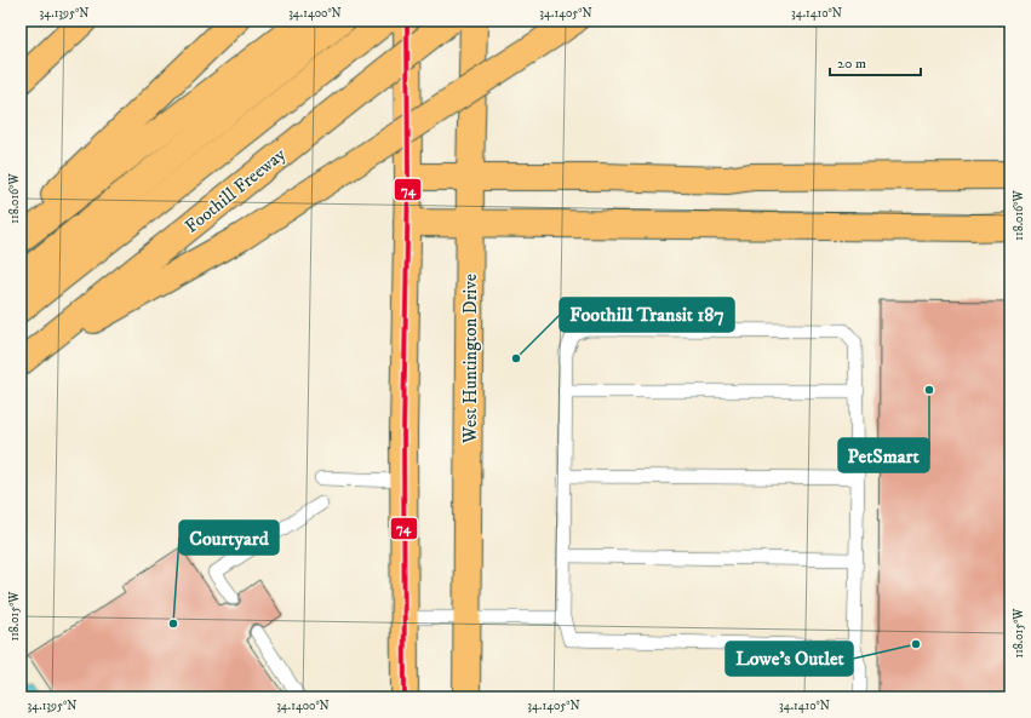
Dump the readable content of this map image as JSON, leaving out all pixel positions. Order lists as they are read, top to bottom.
{
  "streets": {
    "main road": ["Foothill Freeway", "West Huntington Drive"]
  },
  "places": [
    "Foothill Transit 187",
    "PetSmart",
    "Courtyard",
    "Lowe's Outlet"
  ],
  "lines": ["transit line 74"],
  "scale_bar": "20 m",
  "coordinates": [
    "34.1395°N",
    "34.1400°N",
    "34.1405°N",
    "34.1410°N",
    "118.016°W",
    "118.015°W"
  ]
}
